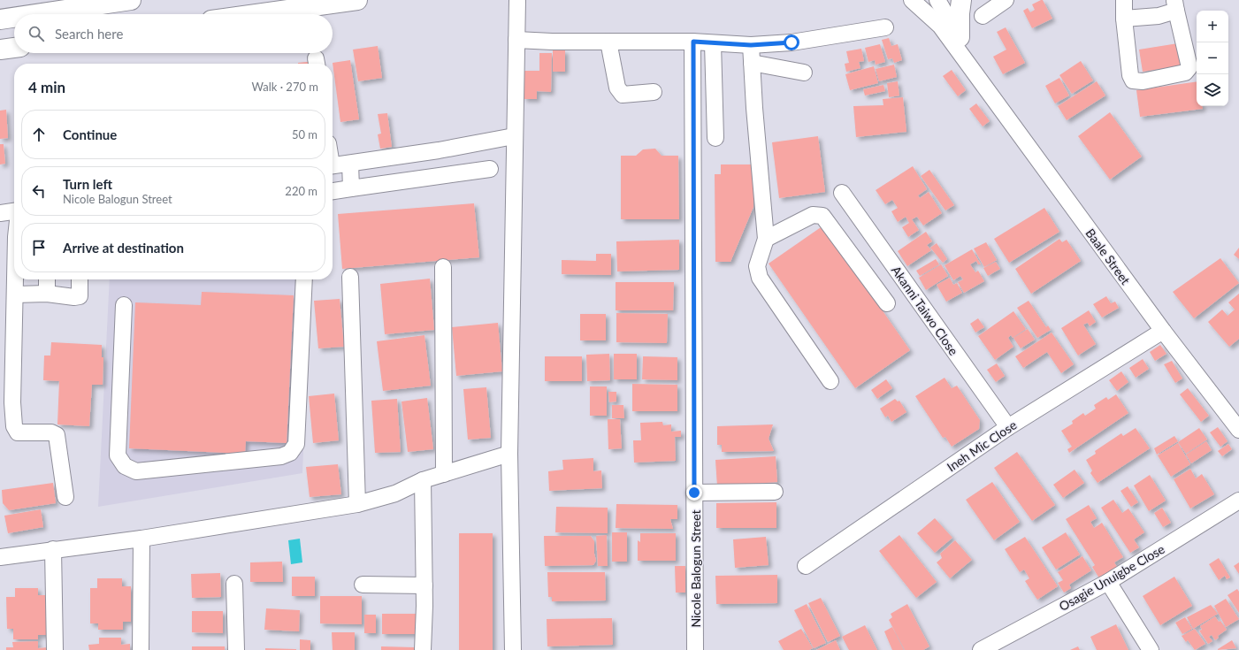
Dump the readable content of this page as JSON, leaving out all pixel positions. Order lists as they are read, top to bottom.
{
  "streets": {
    "street": [
      "Baale Street",
      "Akanni Taiwo Close",
      "Ineh Mic Close",
      "Nicole Balogun Street",
      "Osagie Unuigbe Close"
    ]
  },
  "crossings": [
    ["Baale Street", "Ineh Mic Close"],
    ["Akanni Taiwo Close", "Ineh Mic Close"]
  ],
  "page": {
    "map_buttons": ["+", "−"],
    "search": "Search here",
    "heading": ["4 min", "Walk · 270 m"],
    "list": [
      ["Continue", "50 m"],
      ["Turn left", "Nicole Balogun Street", "220 m"],
      "Arrive at destination"
    ]
  }
}
